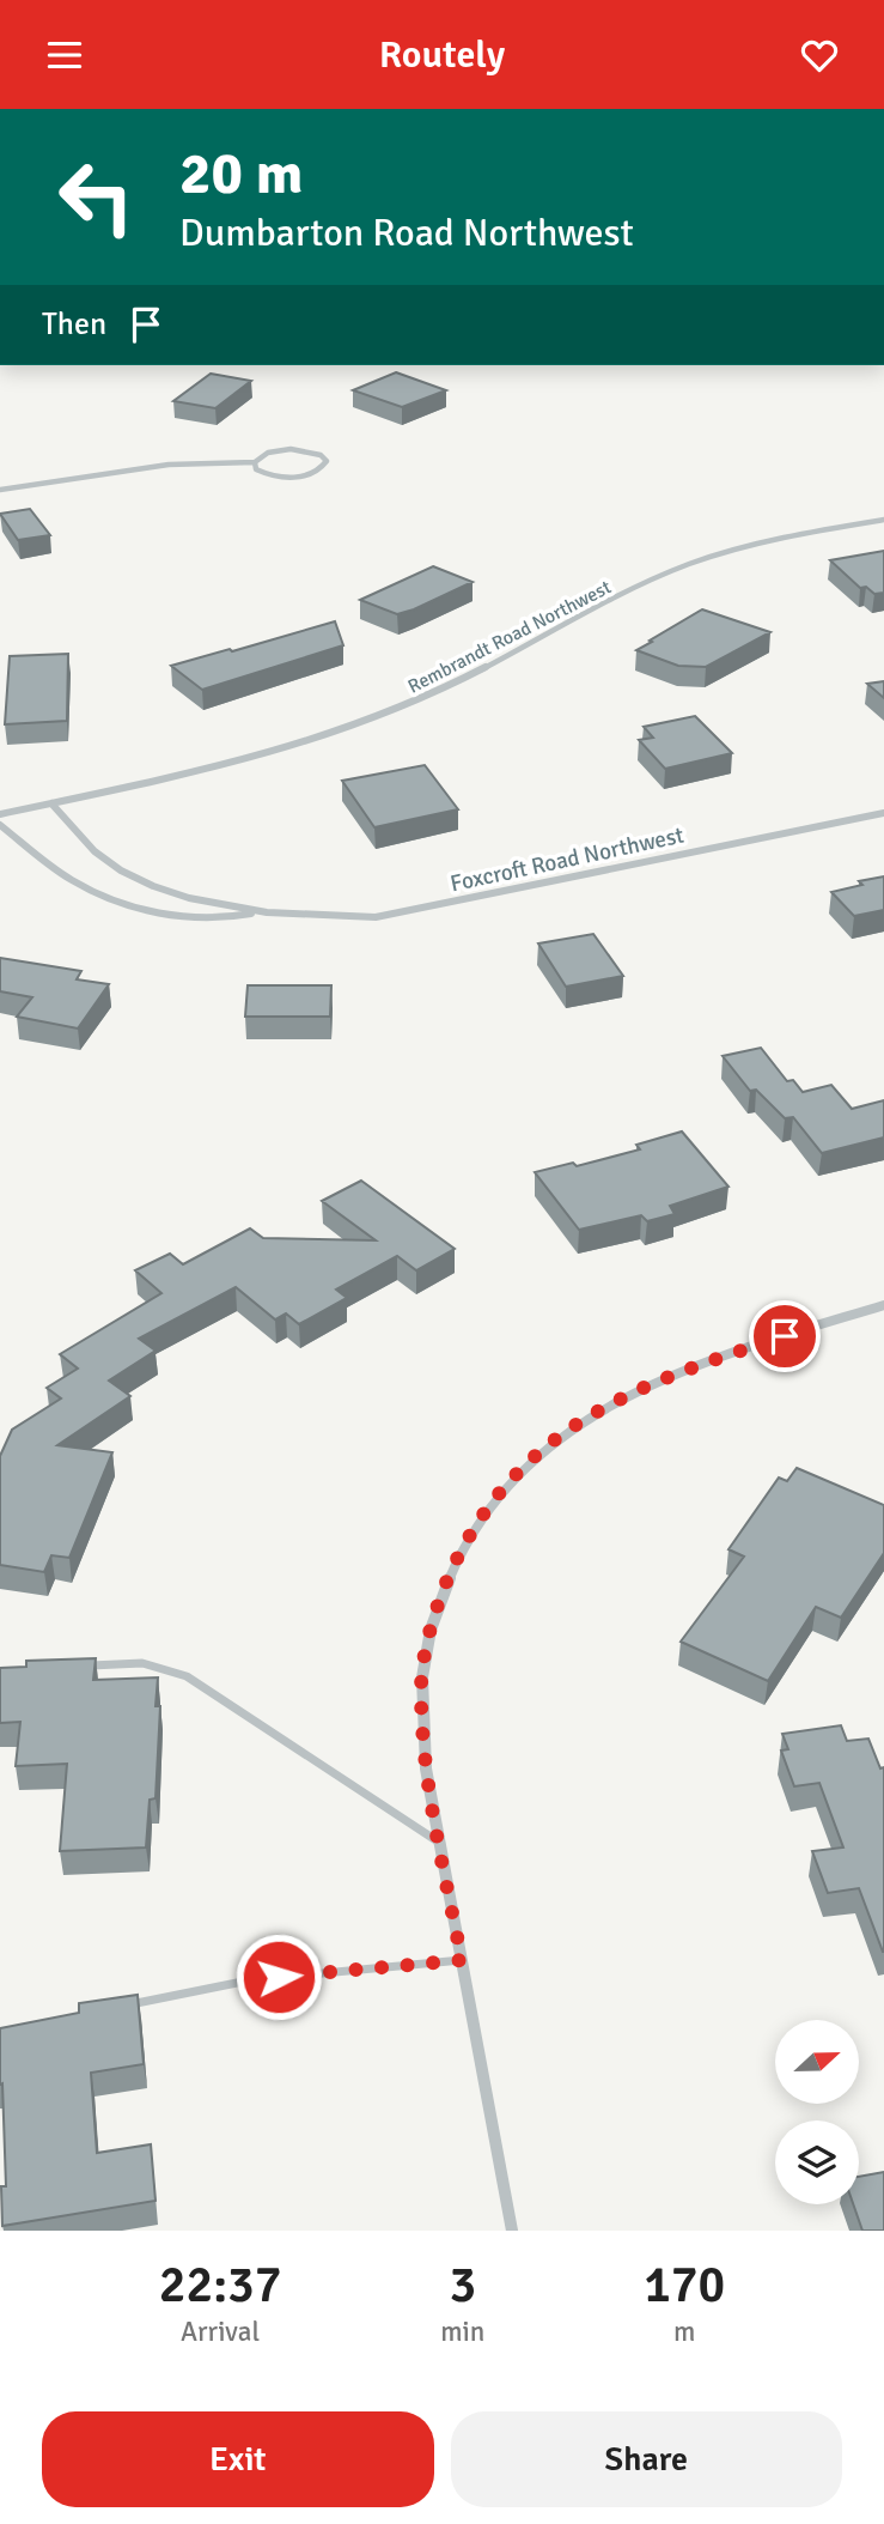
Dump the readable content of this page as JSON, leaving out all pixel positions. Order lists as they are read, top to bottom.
{
  "streets": {
    "street": ["Rembrandt Road Northwest", "Foxcroft Road Northwest"]
  },
  "crossings": [
    ["Rembrandt Road Northwest", "Foxcroft Road Northwest"]
  ],
  "north": "right",
  "page": {
    "header": "Routely",
    "turn": ["20 m", "Dumbarton Road Northwest"],
    "then": "Then",
    "eta": [
      "22:37",
      "Arrival",
      "3",
      "min",
      "170",
      "m"
    ],
    "buttons": ["Exit", "Share"]
  }
}
